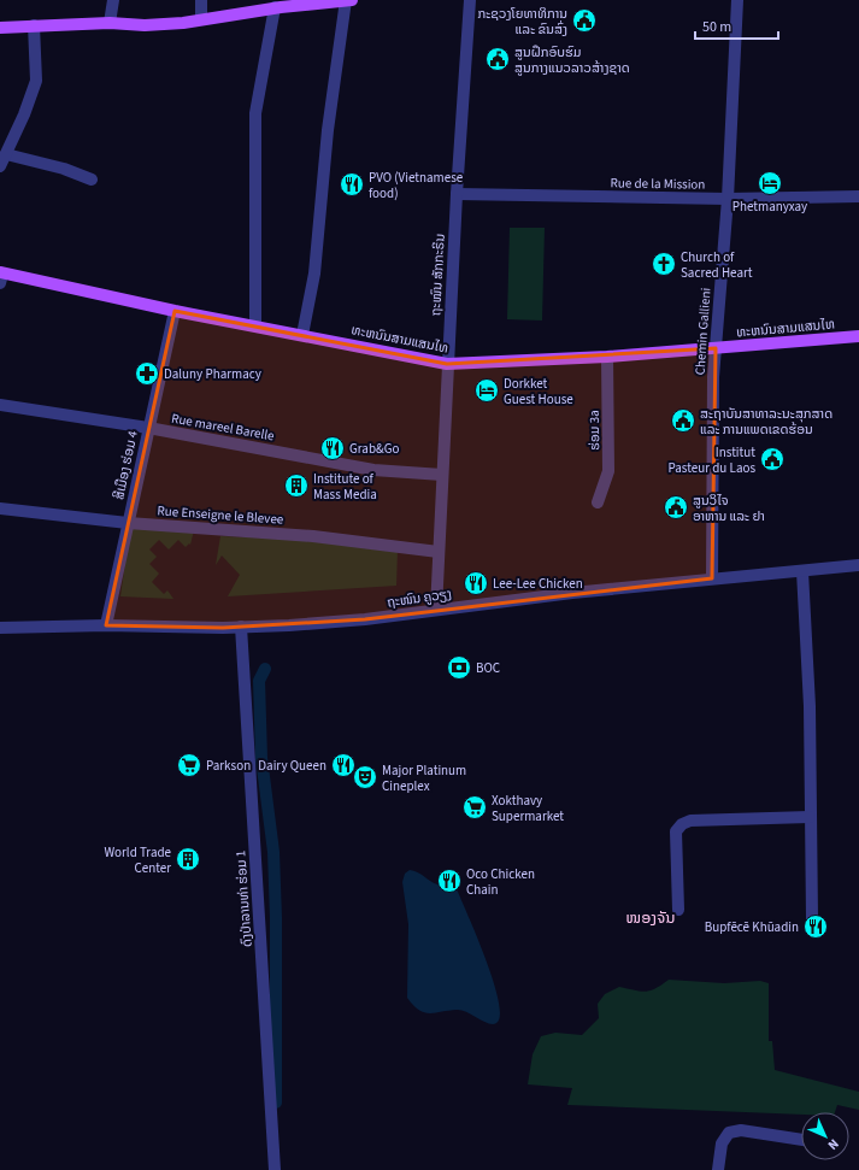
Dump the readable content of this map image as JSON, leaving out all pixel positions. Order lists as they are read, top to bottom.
{
  "streets": {
    "main road": ["ທະຫນົນສາມແສນໄທ"],
    "street": [
      "Rue de la Mission",
      "ຖະໜົນ ສັກກະຣິນ",
      "Chemin Gallieni",
      "Rue mareel Barelle",
      "ຮ່ອມ 3a",
      "ສີເມືອງ ຮ່ອມ 4",
      "Rue Enseigne le Blevee",
      "ຖະໜົນ ຄູວຽງ",
      "ດົງປ່າລານທ່າ ຮ່ອມ 1"
    ]
  },
  "crossings": [
    ["Rue de la Mission", "ຖະໜົນ ສັກກະຣິນ"],
    ["Rue de la Mission", "Chemin Gallieni"],
    ["ຖະໜົນ ສັກກະຣິນ", "ທະຫນົນສາມແສນໄທ"],
    ["ຖະໜົນ ສັກກະຣິນ", "Rue mareel Barelle"],
    ["ຖະໜົນ ສັກກະຣິນ", "Rue Enseigne le Blevee"],
    ["ຖະໜົນ ສັກກະຣິນ", "ຖະໜົນ ຄູວຽງ"],
    ["ທະຫນົນສາມແສນໄທ", "Chemin Gallieni"],
    ["ທະຫນົນສາມແສນໄທ", "ຮ່ອມ 3a"],
    ["ທະຫນົນສາມແສນໄທ", "ສີເມືອງ ຮ່ອມ 4"],
    ["Chemin Gallieni", "ຖະໜົນ ຄູວຽງ"],
    ["Rue mareel Barelle", "ສີເມືອງ ຮ່ອມ 4"],
    ["ສີເມືອງ ຮ່ອມ 4", "Rue Enseigne le Blevee"],
    ["ສີເມືອງ ຮ່ອມ 4", "ຖະໜົນ ຄູວຽງ"],
    ["ຖະໜົນ ຄູວຽງ", "ດົງປ່າລານທ່າ ຮ່ອມ 1"]
  ],
  "districts": ["ໜອງຈັນ"],
  "places": {
    "public building": [
      "ກະຊວງໂຍທາທິການ ແລະ ຂົນສົ່ງ",
      "ສູນຝຶກອົບຮົມ ສູນກາງແນວລາວສ້າງຊາດ",
      "ສະຖາບັນສາທາລະນະສຸກສາດ ແລະ ການແພດເຂດຮ້ອນ",
      "Institut Pasteur du Laos",
      "ສູນວິໄຈ ອາຫານ ແລະ ຢາ"
    ],
    "hotel": ["Phetmanyxay", "Dorkket Guest House"],
    "restaurant": [
      "PVO (Vietnamese food)",
      "Grab&Go",
      "Lee-Lee Chicken",
      "Dairy Queen",
      "Oco Chicken Chain",
      "Bupfēcē Khūadin"
    ],
    "church": ["Church of Sacred Heart"],
    "pharmacy": ["Daluny Pharmacy"],
    "building": ["Institute of Mass Media", "World Trade Center"],
    "bank": ["BOC"],
    "supermarket": ["Parkson", "Xokthavy Supermarket"],
    "theatre": ["Major Platinum Cineplex"]
  },
  "scale_bar": "50 m",
  "north": "bottom right"
}
